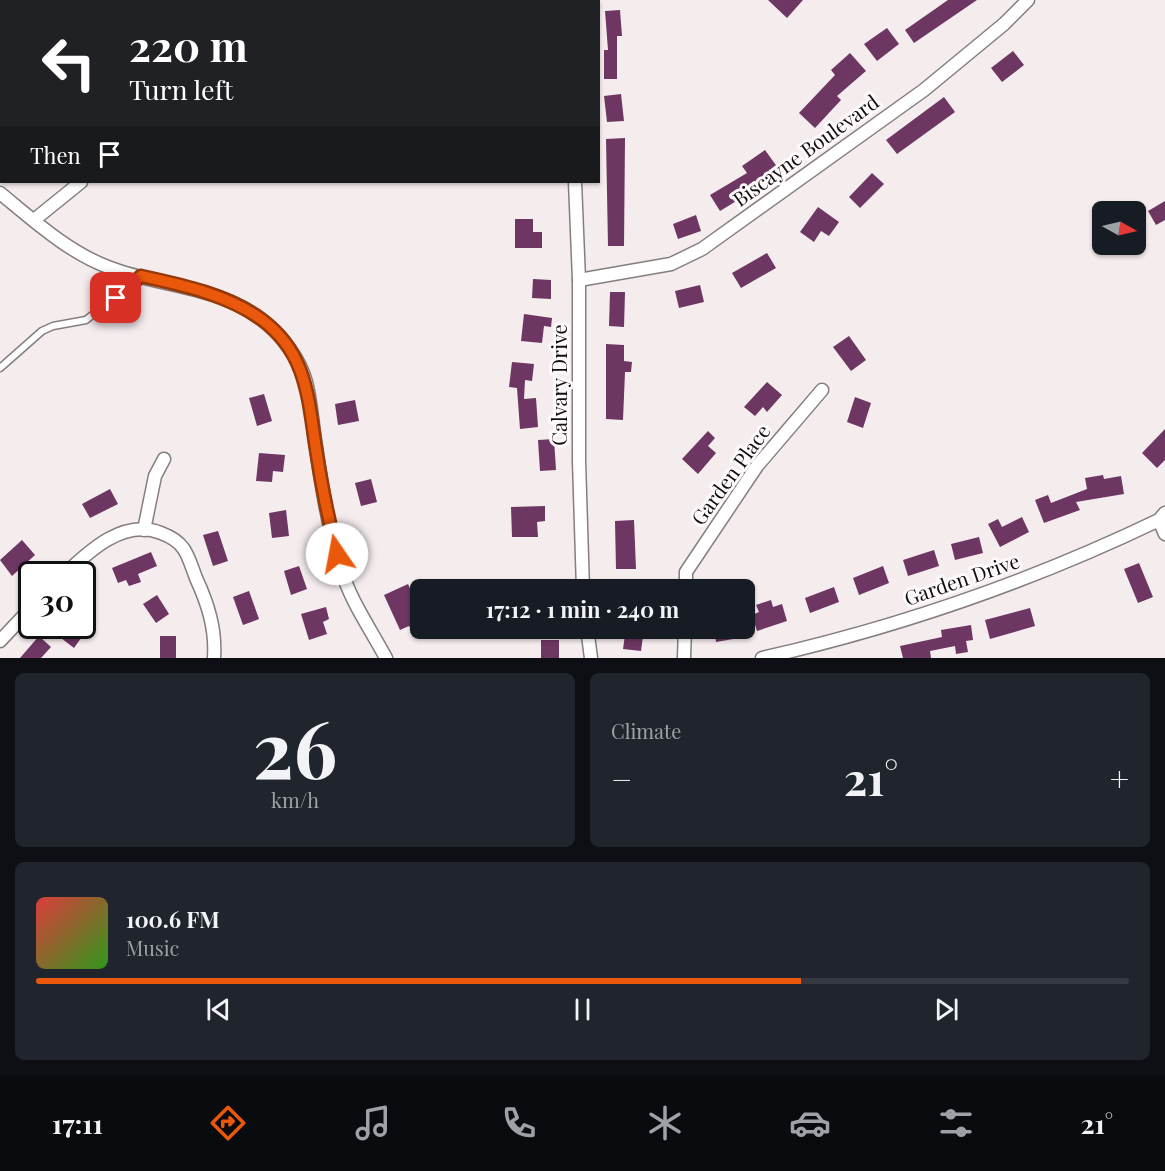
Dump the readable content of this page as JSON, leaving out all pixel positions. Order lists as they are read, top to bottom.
{
  "streets": {
    "street": [
      "Biscayne Boulevard",
      "Calvary Drive",
      "Garden Place",
      "Garden Drive"
    ]
  },
  "crossings": [
    ["Biscayne Boulevard", "Calvary Drive"]
  ],
  "north": "right",
  "page": {
    "turn": ["220 m", "Turn left"],
    "then": "Then",
    "limit": "30",
    "trip": "17:12 · 1 min · 240 m",
    "tile": [
      ["26", "km/h"],
      "Climate"
    ],
    "heat": ["−", "21°", "+"],
    "song": ["100.6 FM", "Music"],
    "tabs": ["17:11", "21°"]
  }
}
